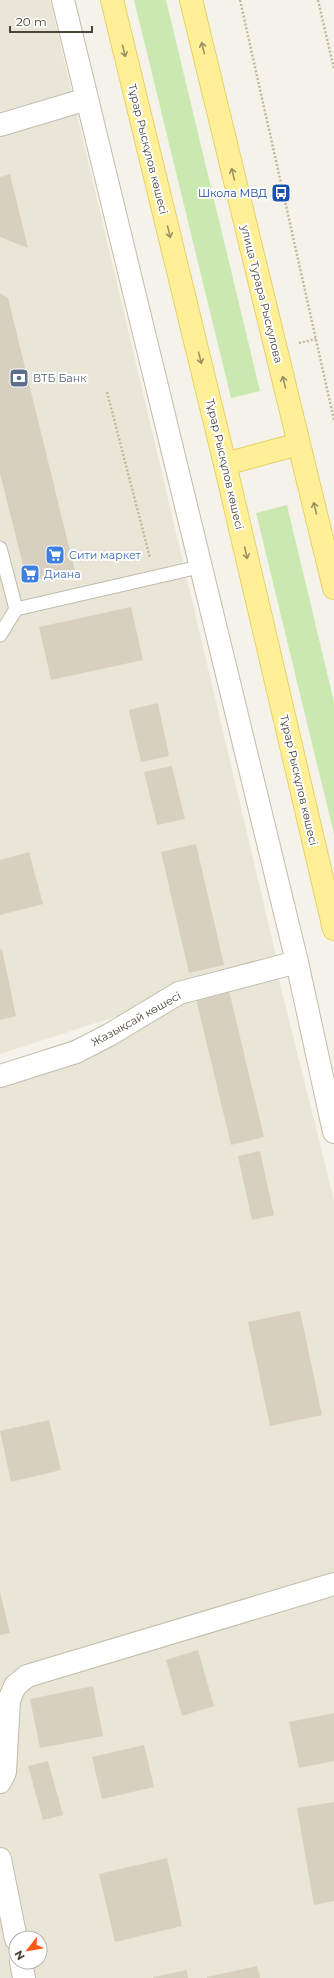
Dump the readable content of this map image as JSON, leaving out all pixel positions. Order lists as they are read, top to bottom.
{
  "streets": {
    "main road": ["Тұрар Рыскұлов көшесі", "улица Турара Рыскулова"],
    "street": ["Жазықсай көшесі"]
  },
  "one_way": ["Тұрар Рыскұлов көшесі", "улица Турара Рыскулова"],
  "places": {
    "bus stop": ["Школа МВД"],
    "bank": ["ВТБ Банк"],
    "supermarket": ["Сити маркет", "Диана"]
  },
  "scale_bar": "20 m",
  "north": "bottom left"
}
